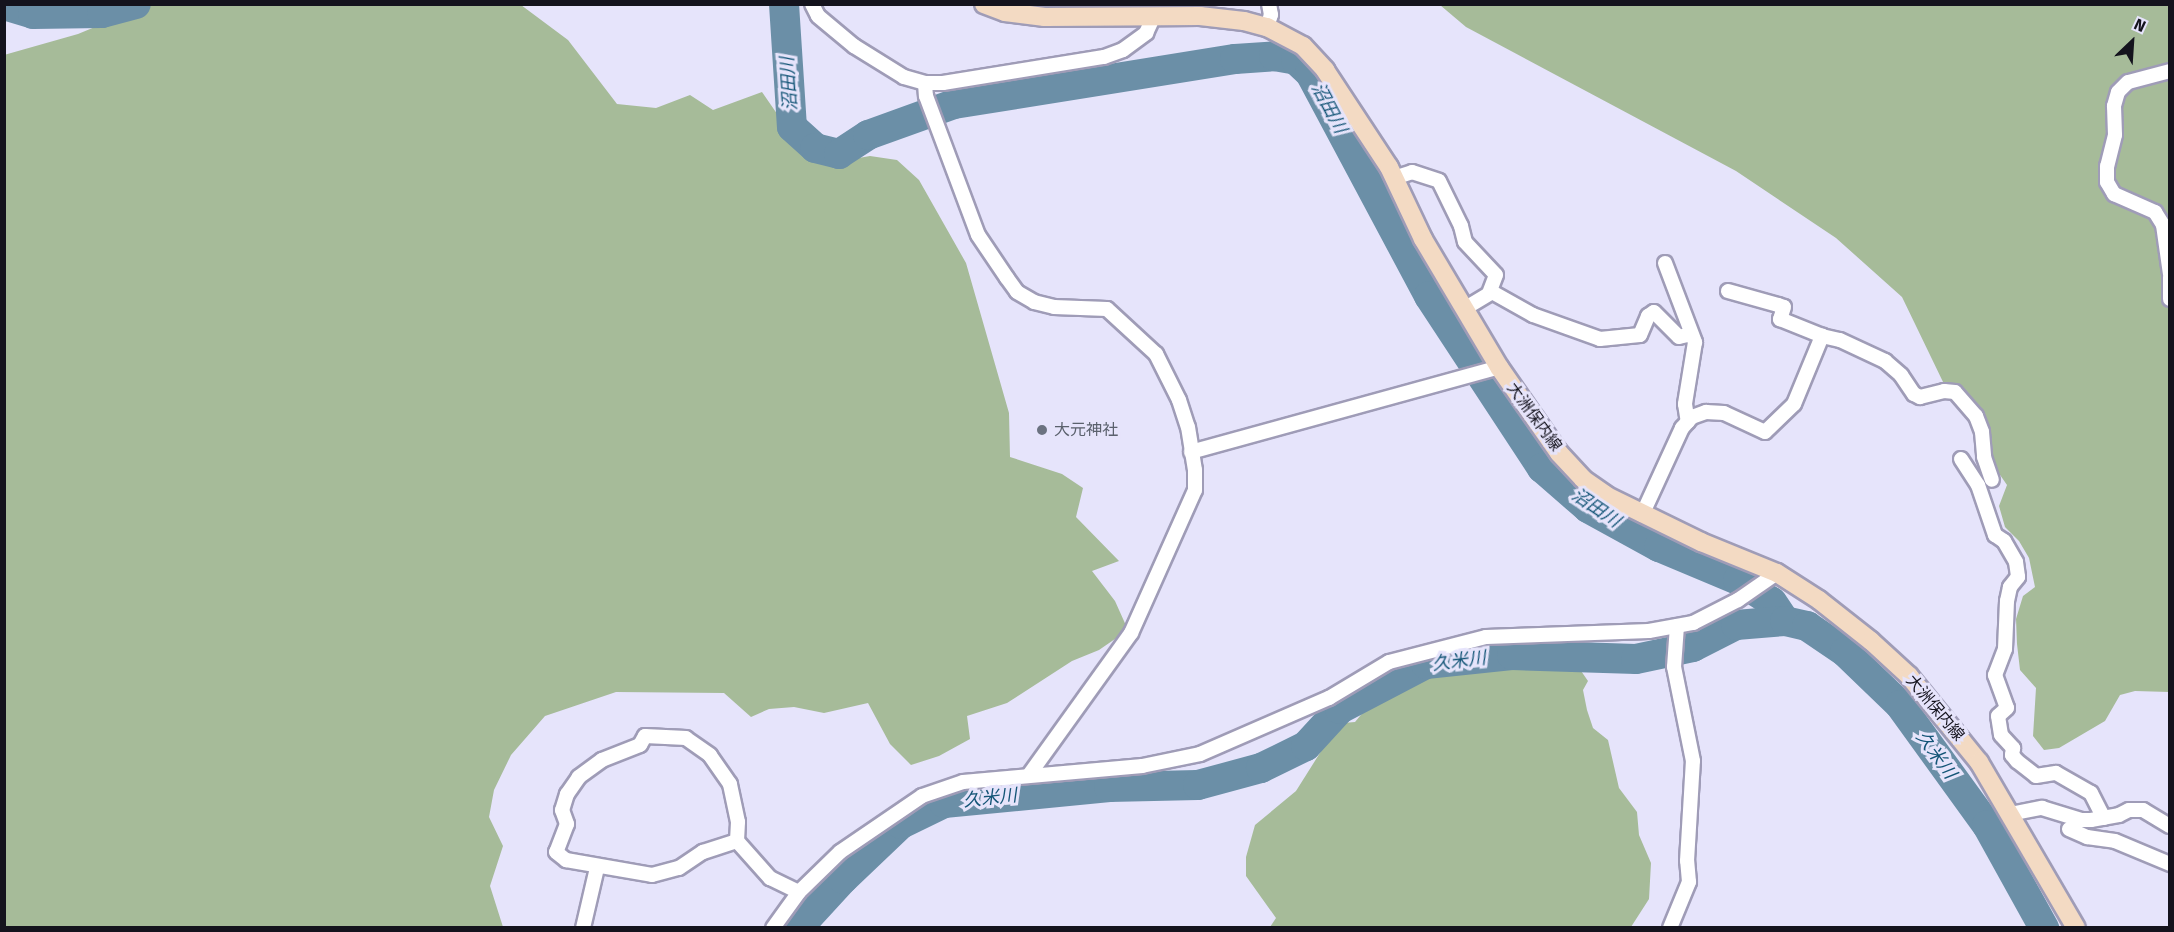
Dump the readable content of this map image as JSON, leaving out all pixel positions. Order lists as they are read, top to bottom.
{
  "streets": {
    "main road": ["大洲保内線"]
  },
  "water": ["沼田川", "久米川"],
  "places": ["大元神社"],
  "north": "top right"
}
